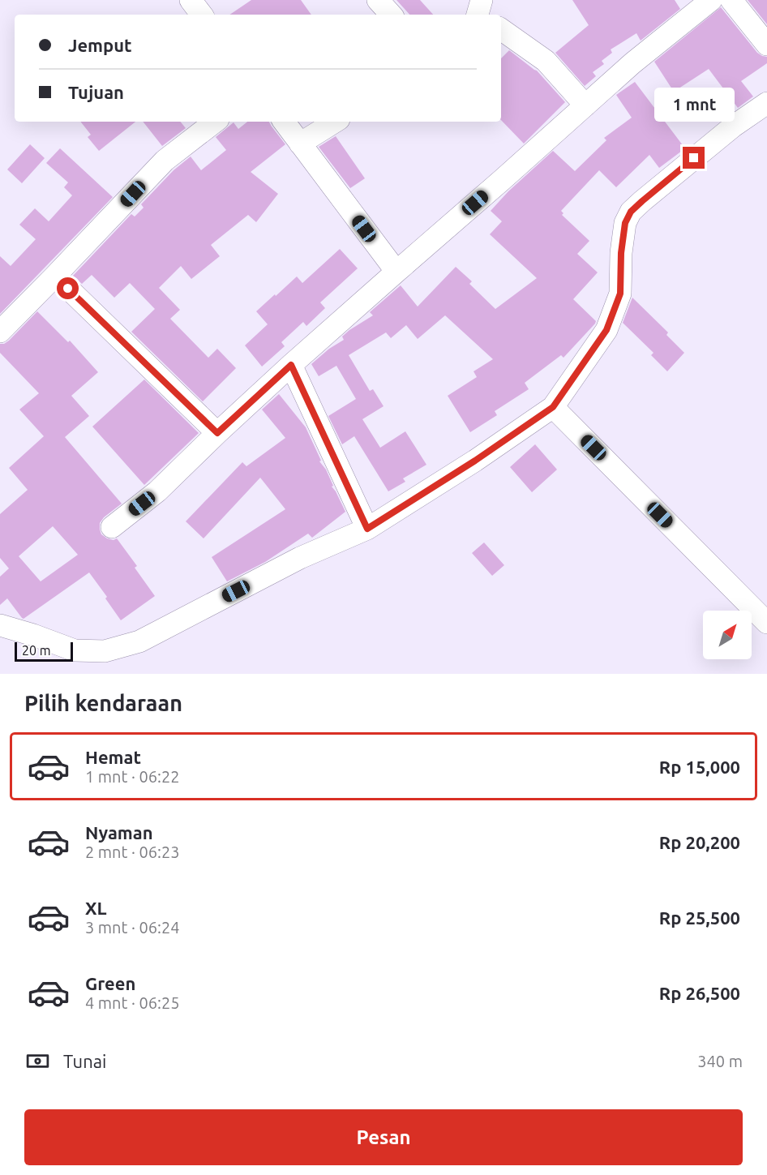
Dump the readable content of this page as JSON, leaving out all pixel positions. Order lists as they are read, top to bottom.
{
  "scale_bar": "20 m",
  "north": "top right",
  "page": {
    "banner": ["Jemput", "Tujuan"],
    "bubble": "1 mnt",
    "scale": "20 m",
    "heading": "Pilih kendaraan",
    "list": [
      {
        "name": "Hemat",
        "note": "1 mnt · 06:22",
        "value": "Rp 15,000"
      },
      {
        "name": "Nyaman",
        "note": "2 mnt · 06:23",
        "value": "Rp 20,200"
      },
      {
        "name": "XL",
        "note": "3 mnt · 06:24",
        "value": "Rp 25,500"
      },
      {
        "name": "Green",
        "note": "4 mnt · 06:25",
        "value": "Rp 26,500"
      }
    ],
    "pay": ["Tunai", "340 m"],
    "buttons": "Pesan"
  }
}
